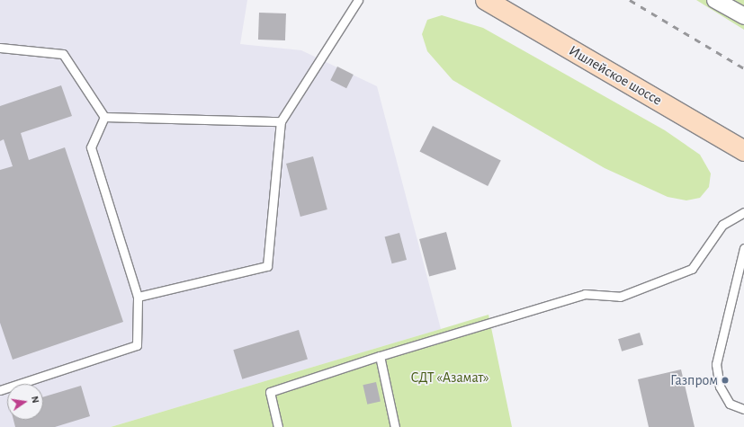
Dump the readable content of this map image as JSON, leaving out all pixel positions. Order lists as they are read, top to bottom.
{
  "streets": {
    "main road": ["Ишлейское шоссе"]
  },
  "parks": ["СДТ «Азамат»"],
  "places": ["Газпром"],
  "north": "right"
}
